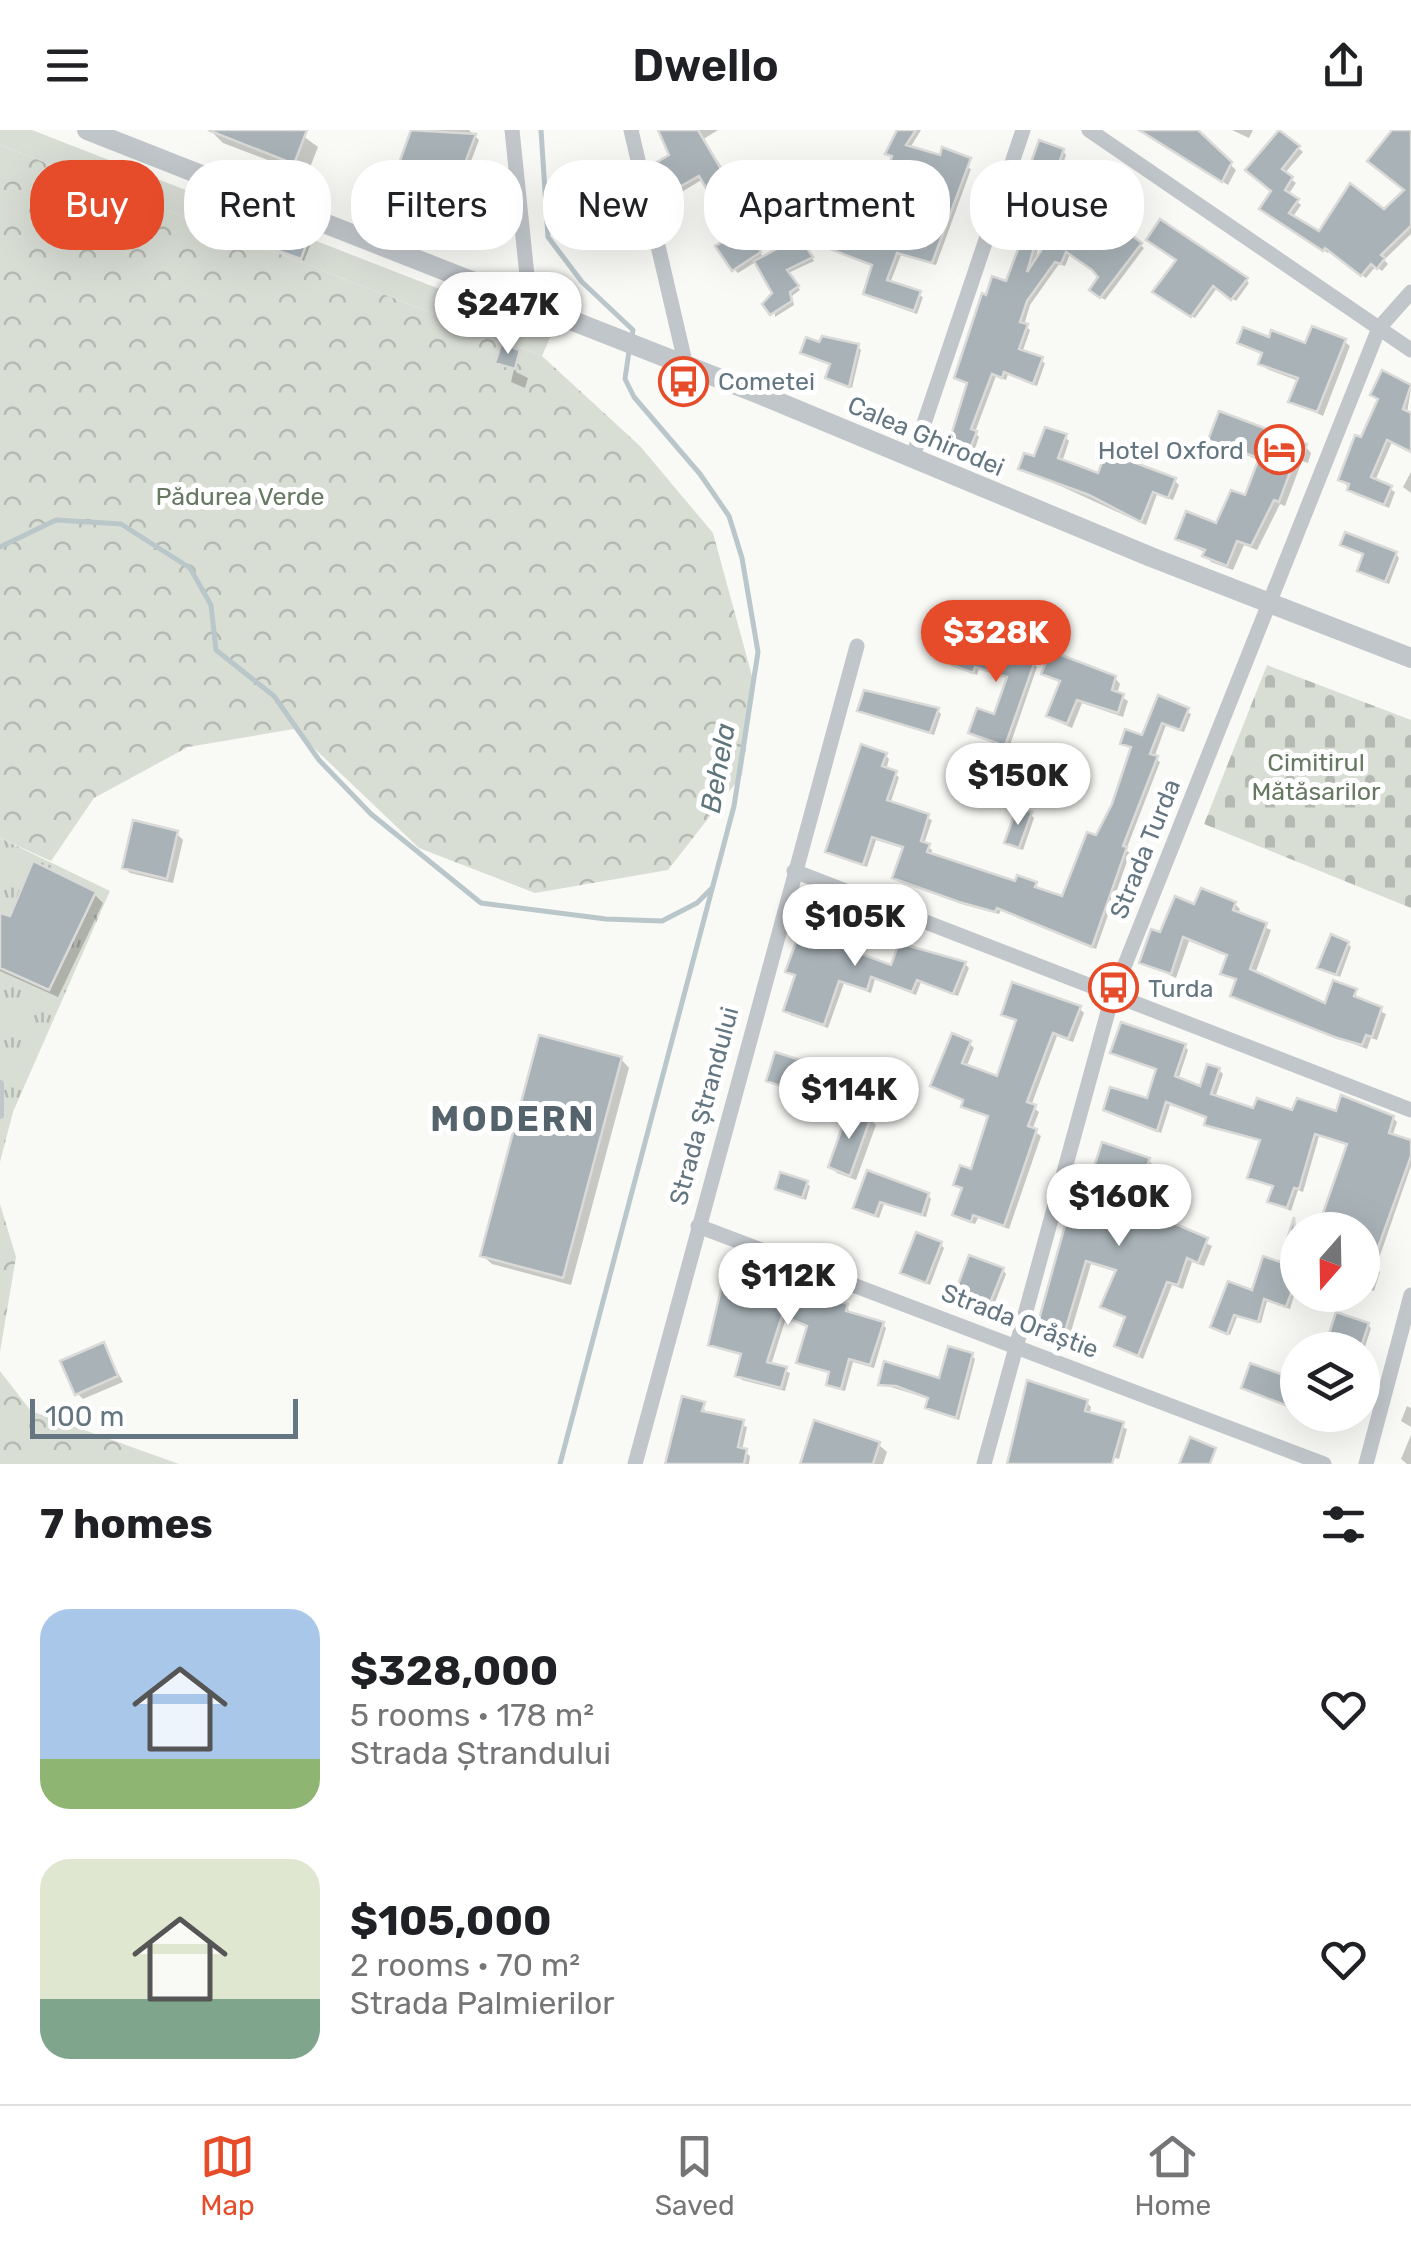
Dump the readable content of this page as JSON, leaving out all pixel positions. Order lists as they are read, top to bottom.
{
  "streets": {
    "street": [
      "Calea Ghirodei",
      "Strada Turda",
      "Strada Ștrandului",
      "Strada Orăștie"
    ]
  },
  "crossings": [
    ["Calea Ghirodei", "Strada Turda"],
    ["Strada Turda", "Strada Orăștie"],
    ["Strada Ștrandului", "Strada Orăștie"]
  ],
  "districts": ["MODERN"],
  "water": ["Behela"],
  "parks": ["Pădurea Verde", "Cimitirul Mătăsarilor"],
  "places": {
    "bus stop": ["Cometei", "Turda"],
    "hotel": ["Hotel Oxford"]
  },
  "scale_bar": "100 m",
  "north": "bottom",
  "page": {
    "header": "Dwello",
    "chip": [
      "Buy",
      "Rent",
      "Filters",
      "New",
      "Apartment",
      "House"
    ],
    "price": [
      "$247K",
      "$328K",
      "$150K",
      "$105K",
      "$114K",
      "$160K",
      "$112K"
    ],
    "scale": "100 m",
    "heading": "7 homes",
    "list": [
      {
        "name": "$328,000",
        "note": "5 rooms · 178 m² · Strada Ștrandului"
      },
      {
        "name": "$105,000",
        "note": "2 rooms · 70 m² · Strada Palmierilor"
      }
    ],
    "tabs": ["Map", "Saved", "Home"]
  }
}
